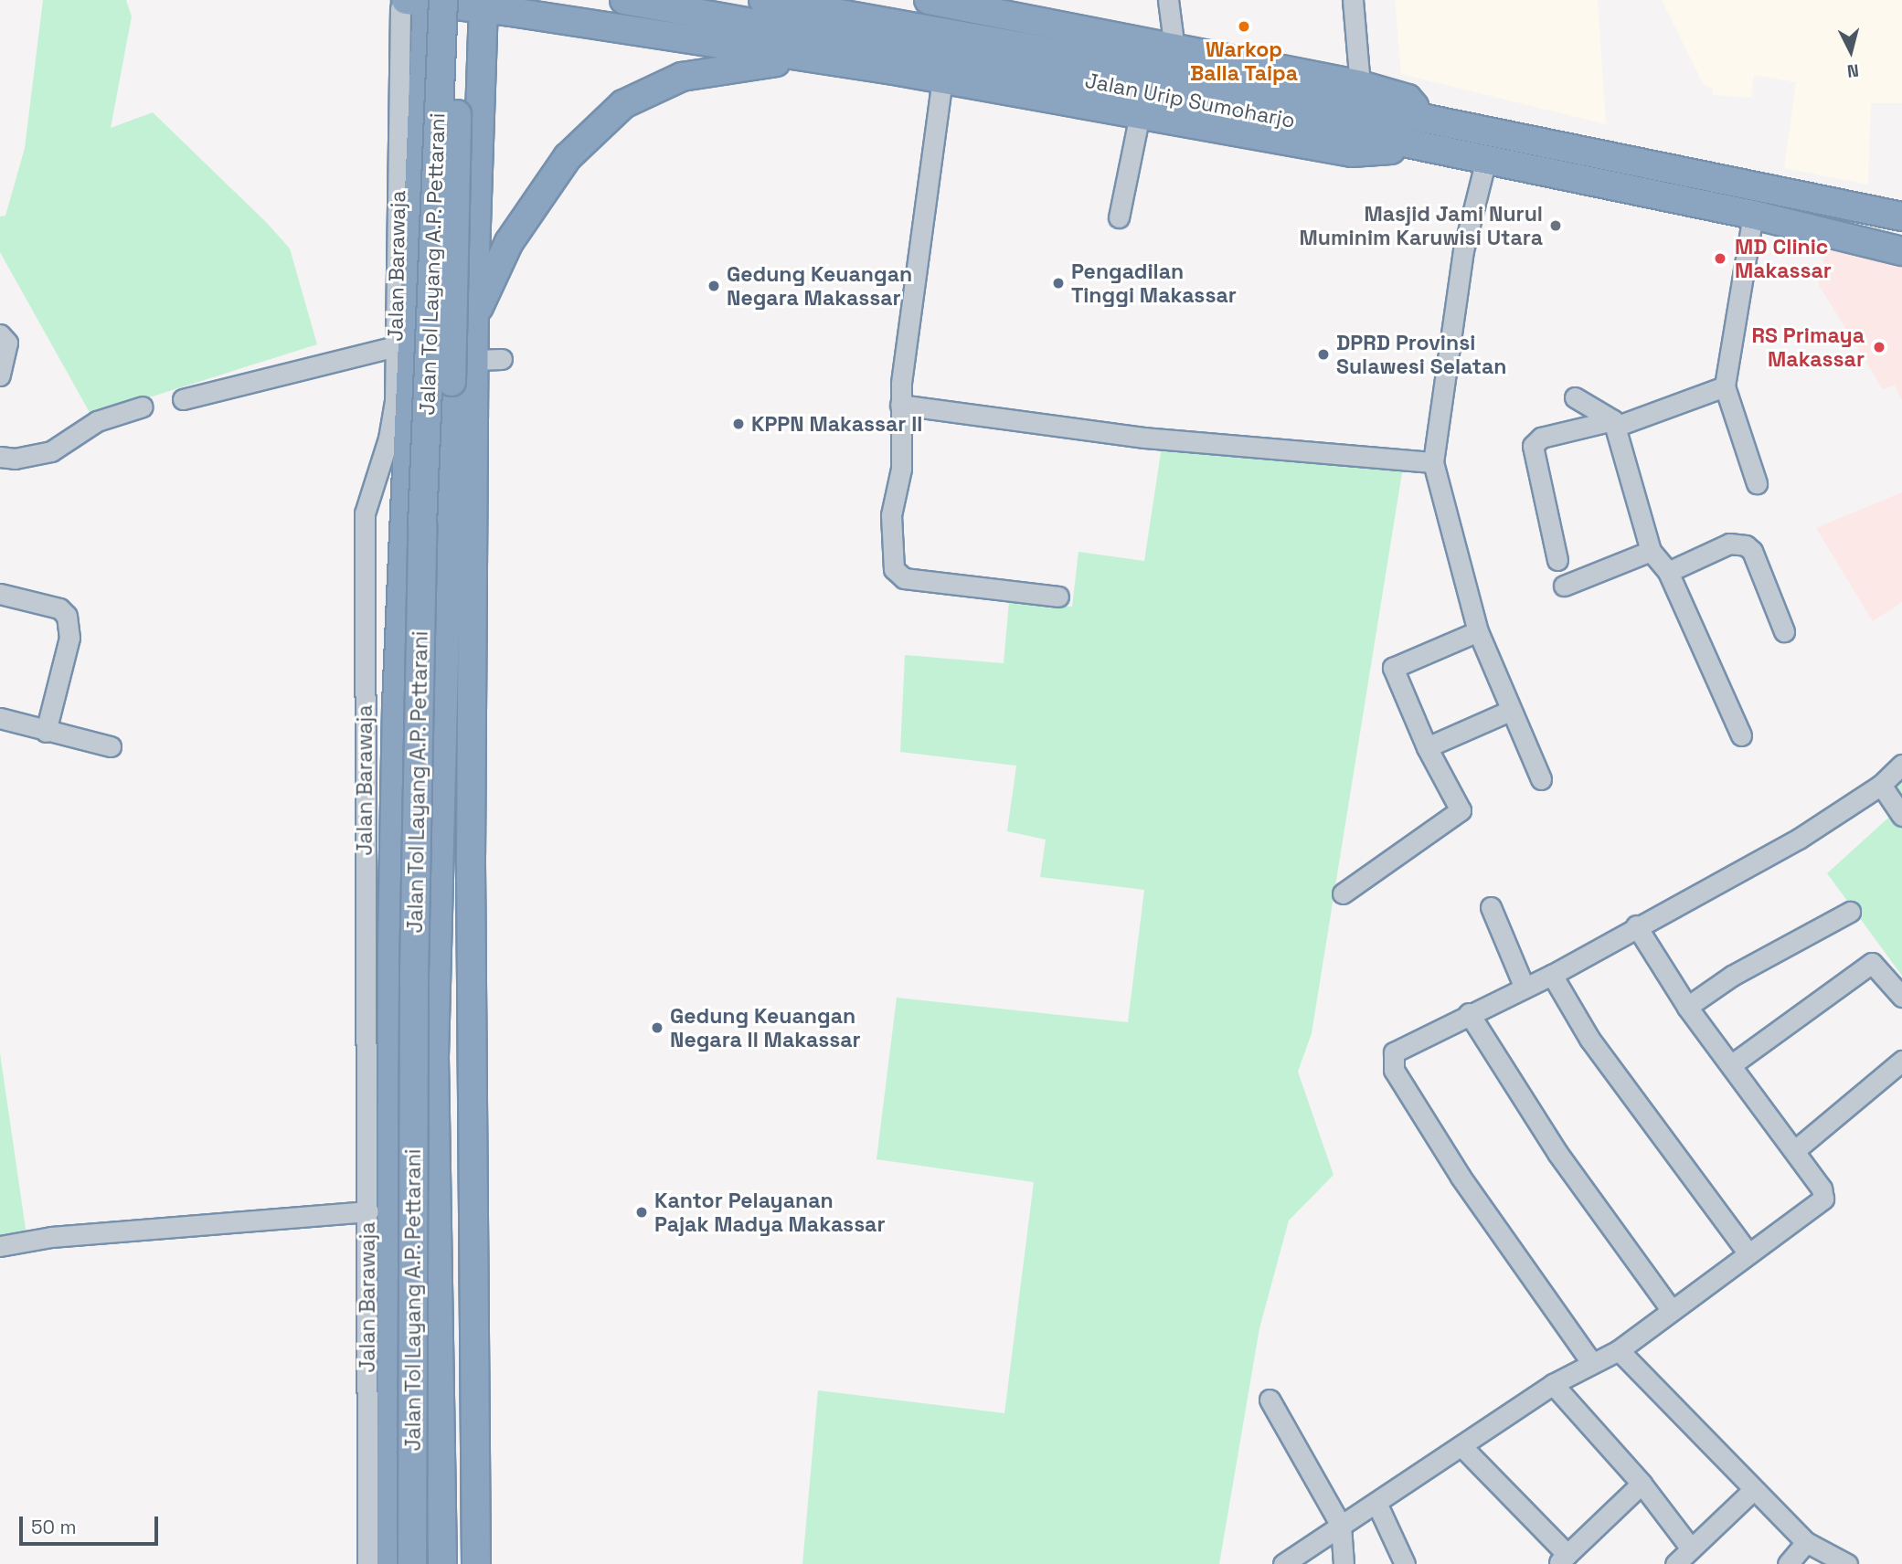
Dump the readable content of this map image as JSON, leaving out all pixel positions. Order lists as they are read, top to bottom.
{
  "streets": {
    "highway": ["Jalan Urip Sumoharjo", "Jalan Tol Layang A.P. Pettarani"],
    "street": ["Jalan Barawaja"]
  },
  "crossings": [
    ["Jalan Tol Layang A.P. Pettarani", "Jalan Barawaja"]
  ],
  "places": [
    "Warkop Balla Taipa",
    "Masjid Jami Nurul Muminim Karuwisi Utara",
    "MD Clinic Makassar",
    "Pengadilan Tinggi Makassar",
    "Gedung Keuangan Negara Makassar",
    "RS Primaya Makassar",
    "DPRD Provinsi Sulawesi Selatan",
    "KPPN Makassar II",
    "Gedung Keuangan Negara II Makassar",
    "Kantor Pelayanan Pajak Madya Makassar"
  ],
  "scale_bar": "50 m",
  "north": "bottom"
}
